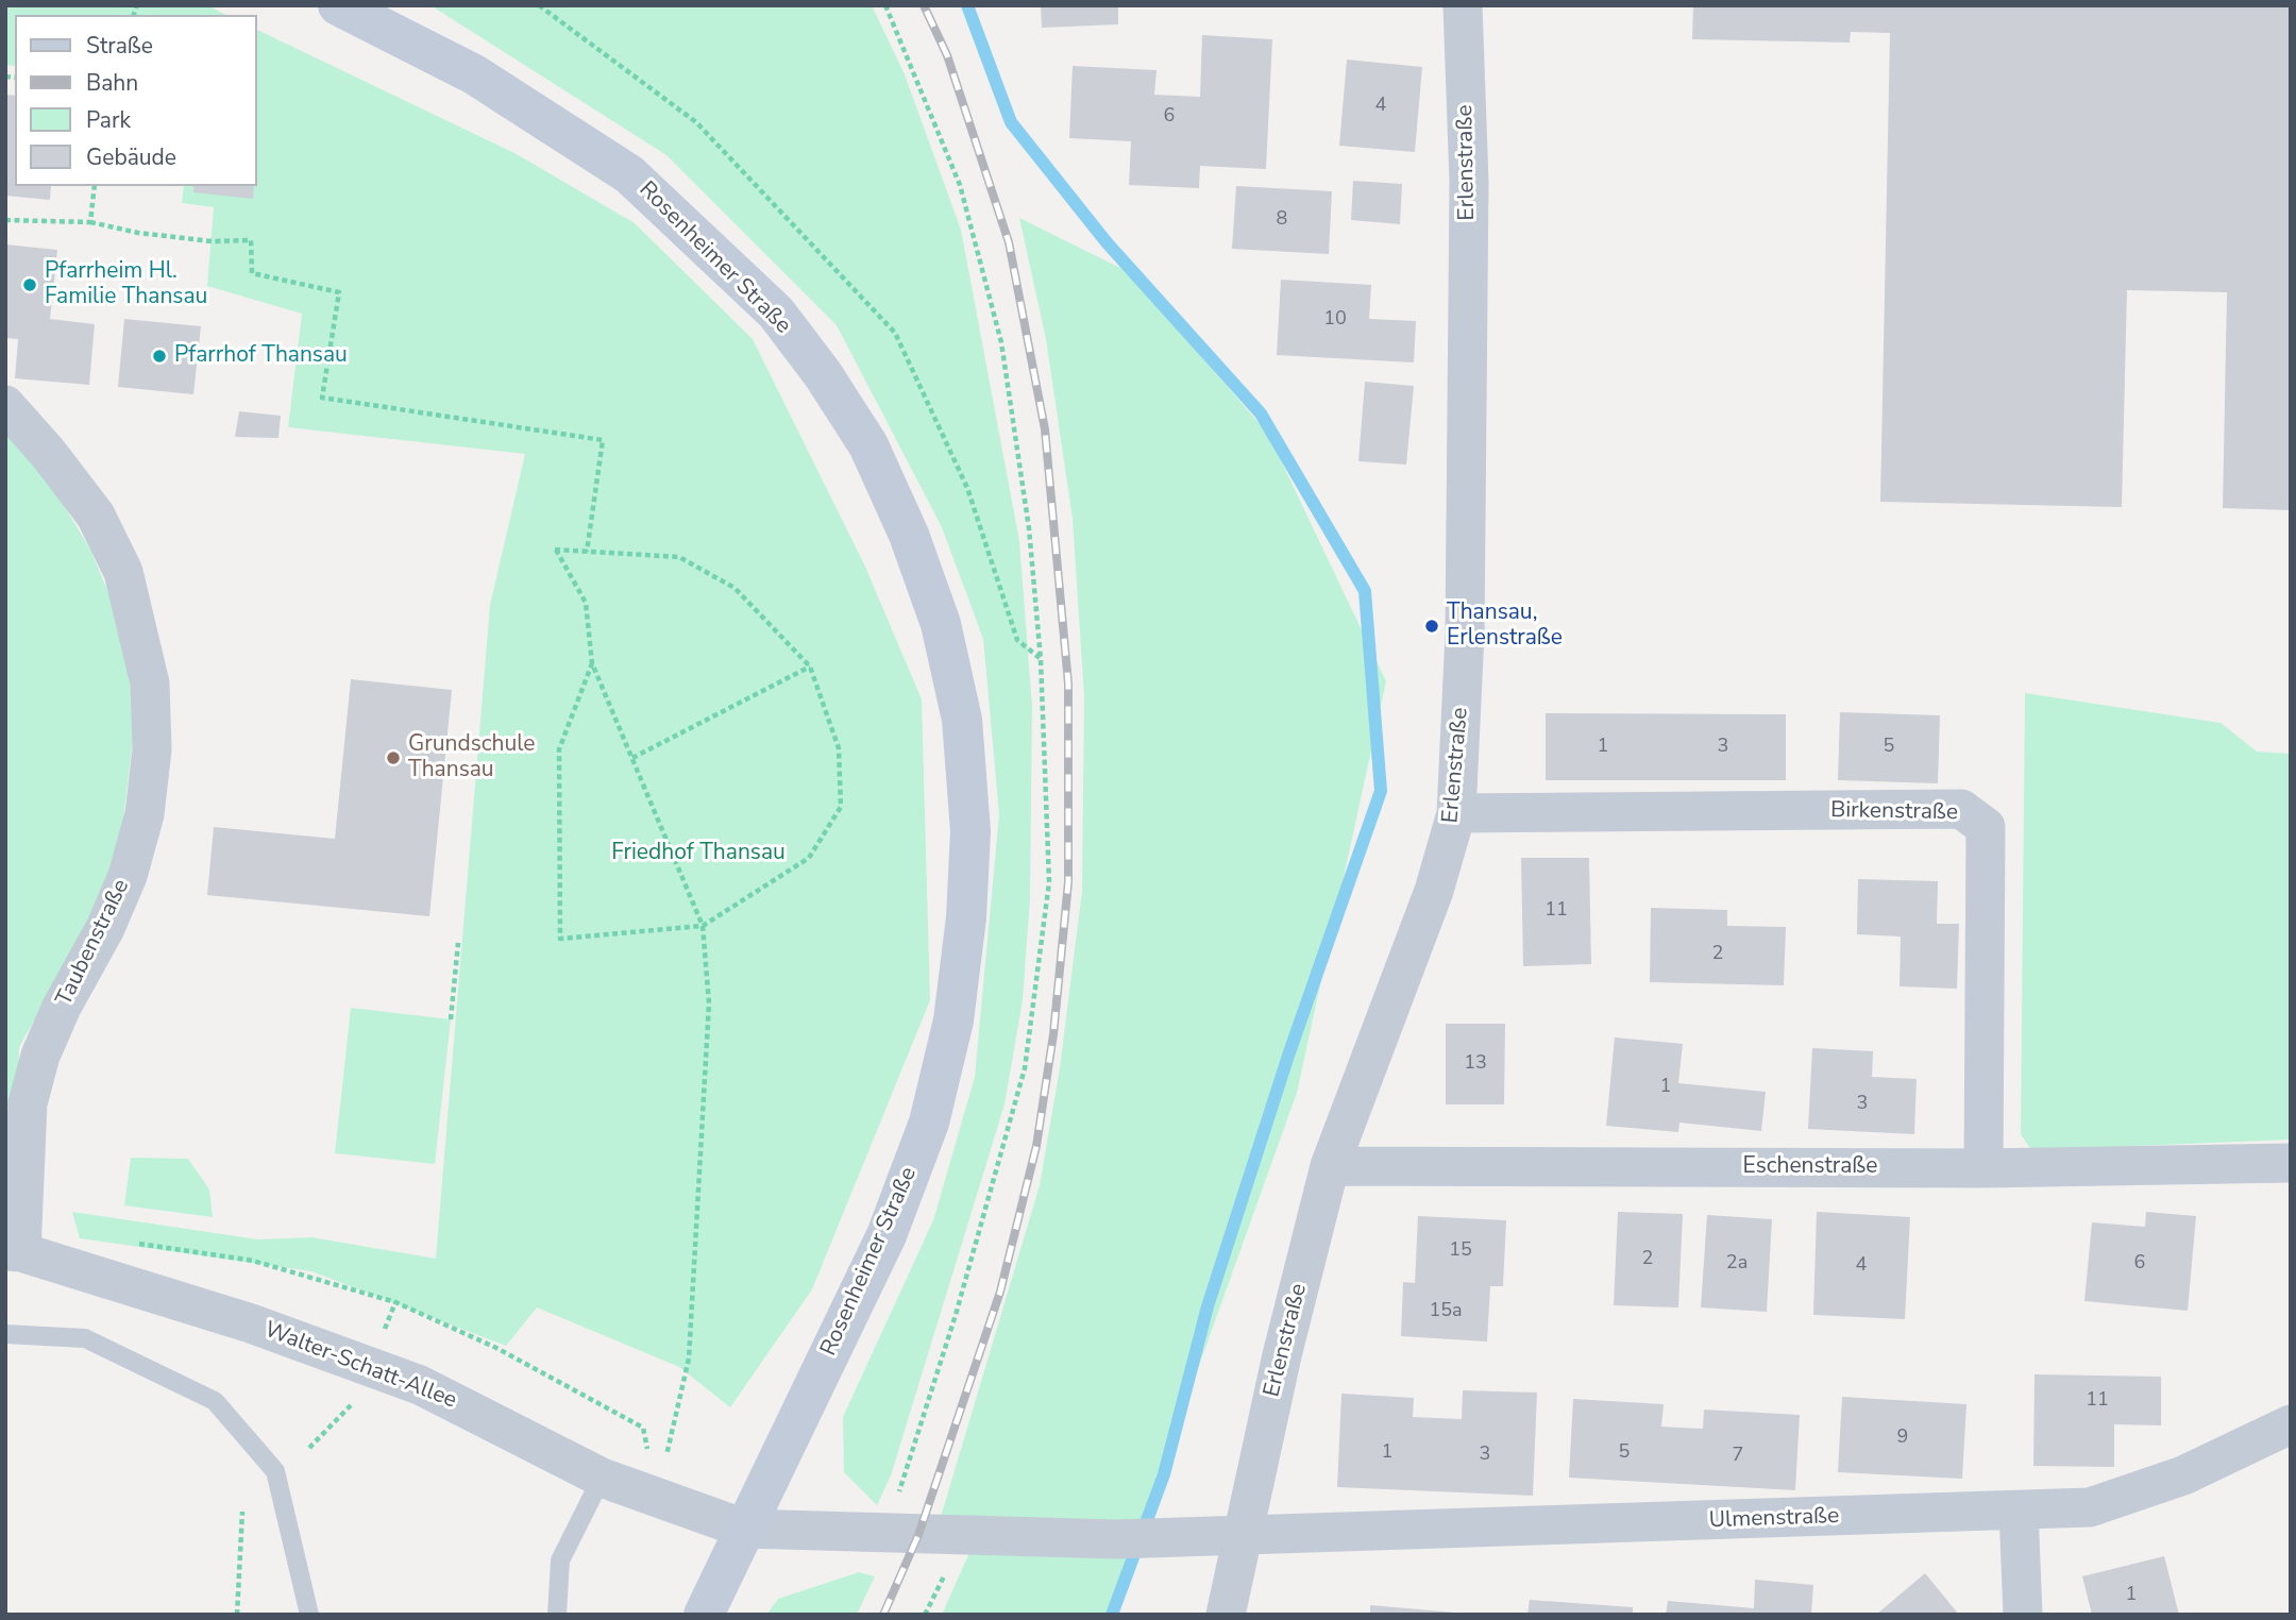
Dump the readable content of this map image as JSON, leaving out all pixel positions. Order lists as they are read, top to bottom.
{
  "streets": {
    "main road": ["Rosenheimer Straße"],
    "street": [
      "Erlenstraße",
      "Birkenstraße",
      "Taubenstraße",
      "Eschenstraße",
      "Walter-Schatt-Allee",
      "Ulmenstraße"
    ]
  },
  "crossings": [
    ["Erlenstraße", "Birkenstraße"],
    ["Erlenstraße", "Eschenstraße"],
    ["Erlenstraße", "Ulmenstraße"],
    ["Rosenheimer Straße", "Walter-Schatt-Allee"],
    ["Birkenstraße", "Eschenstraße"],
    ["Taubenstraße", "Walter-Schatt-Allee"]
  ],
  "parks": ["Friedhof Thansau"],
  "places": [
    "Pfarrheim Hl. Familie Thansau",
    "Pfarrhof Thansau",
    "Thansau, Erlenstraße",
    "Grundschule Thansau"
  ],
  "house_numbers": [
    "4",
    "6",
    "8",
    "10",
    "1",
    "3",
    "5",
    "11",
    "2",
    "13",
    "1",
    "3",
    "15",
    "2",
    "2a",
    "6",
    "4",
    "15a",
    "11",
    "9",
    "1",
    "5",
    "3",
    "7",
    "1"
  ],
  "legend": [
    "Straße",
    "Bahn",
    "Park",
    "Gebäude"
  ]
}
